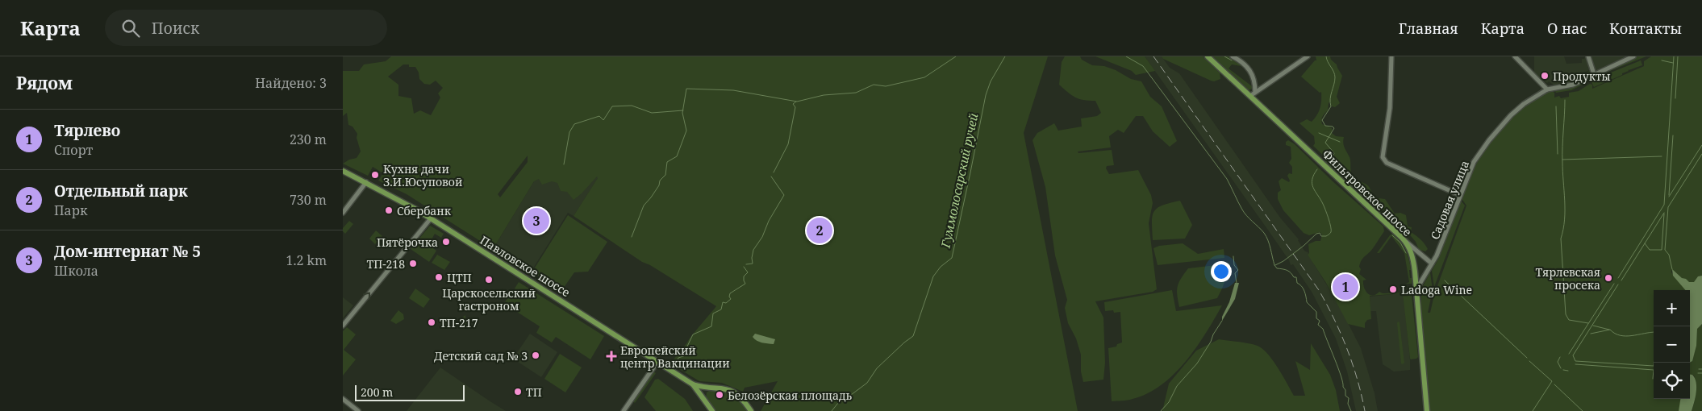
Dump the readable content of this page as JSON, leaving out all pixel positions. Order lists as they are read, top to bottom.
{
  "streets": {
    "main road": ["Фильтровское шоссе", "Павловское шоссе"],
    "street": ["Садовая улица"]
  },
  "crossings": [
    ["Фильтровское шоссе", "Садовая улица"]
  ],
  "water": ["Гуммолосарский ручей"],
  "places": {
    "other": [
      "Продукты",
      "Кухня дачи З.И.Юсуповой",
      "Сбербанк",
      "Пятёрочка",
      "ТП-218",
      "ЦТП",
      "Тярлевская просека",
      "Царскосельский гастроном",
      "Ladoga Wine",
      "ТП-217",
      "Детский сад № 3",
      "ТП",
      "Белозёрская площадь"
    ],
    "health": ["Европейский центр Вакцинации"]
  },
  "scale_bar": "200 m",
  "page": {
    "header": "Карта",
    "search": "Поиск",
    "nav": [
      "Главная",
      "Карта",
      "О нас",
      "Контакты"
    ],
    "heading": ["Рядом", "Найдено: 3"],
    "list": [
      {
        "mark": "1",
        "name": "Тярлево",
        "note": "Спорт",
        "value": "230 m"
      },
      {
        "mark": "2",
        "name": "Отдельный парк",
        "note": "Парк",
        "value": "730 m"
      },
      {
        "mark": "3",
        "name": "Дом-интернат № 5",
        "note": "Школа",
        "value": "1.2 km"
      }
    ],
    "pins": ["3", "2", "1"],
    "map_buttons": ["+", "−"],
    "scale": "200 m"
  }
}
